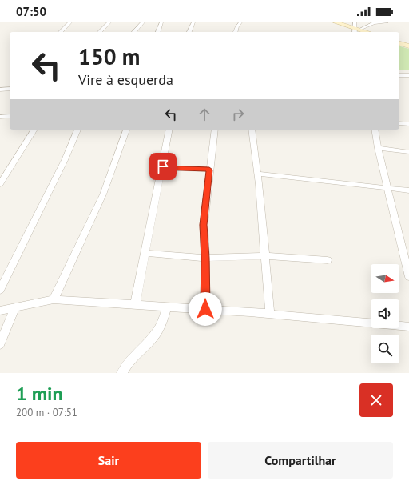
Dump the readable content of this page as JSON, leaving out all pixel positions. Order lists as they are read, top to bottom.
{
  "north": "right",
  "page": {
    "status": "07:50",
    "turn": ["150 m", "Vire à esquerda"],
    "heading": ["1 min", "200 m · 07:51"],
    "buttons": ["Sair", "Compartilhar"]
  }
}
